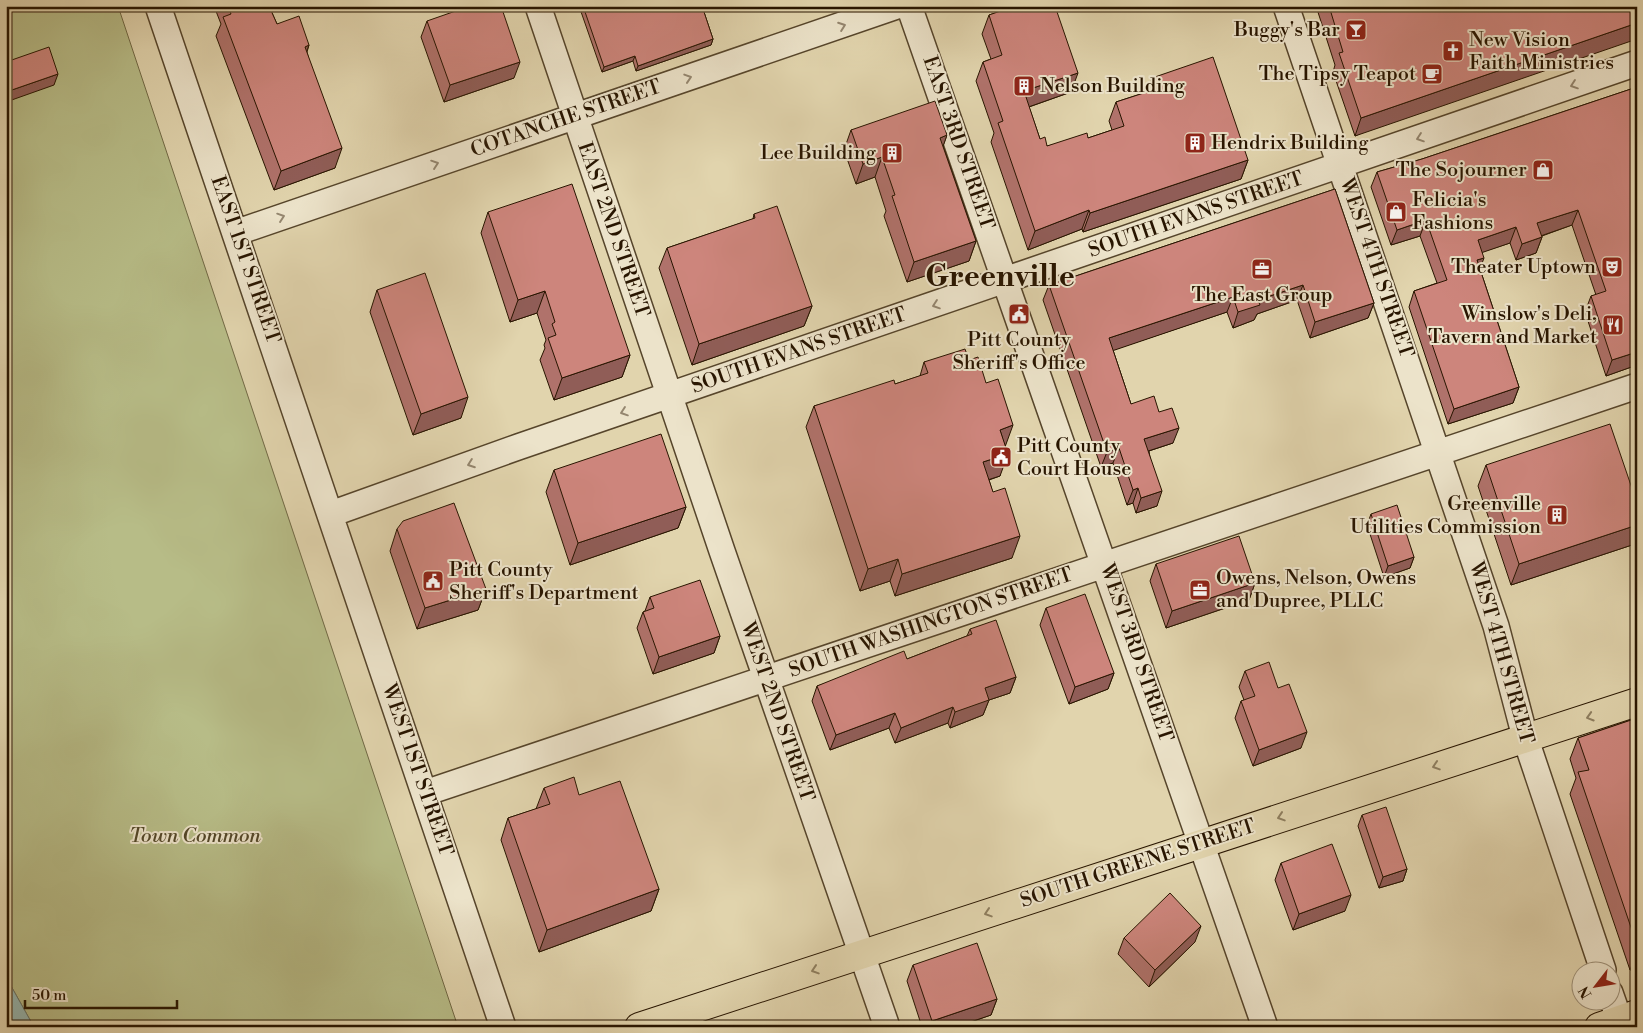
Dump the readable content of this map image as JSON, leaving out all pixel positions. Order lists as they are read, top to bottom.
{
  "streets": {
    "main road": ["SOUTH GREENE STREET"],
    "street": [
      "COTANCHE STREET",
      "EAST 3RD STREET",
      "SOUTH EVANS STREET",
      "EAST 2ND STREET",
      "EAST 1ST STREET",
      "WEST 4TH STREET",
      "SOUTH WASHINGTON STREET",
      "WEST 3RD STREET",
      "WEST 2ND STREET",
      "WEST 1ST STREET"
    ]
  },
  "crossings": [
    ["COTANCHE STREET", "EAST 2ND STREET"],
    ["COTANCHE STREET", "EAST 1ST STREET"],
    ["EAST 3RD STREET", "SOUTH EVANS STREET"],
    ["EAST 3RD STREET", "WEST 3RD STREET"],
    ["SOUTH EVANS STREET", "EAST 2ND STREET"],
    ["SOUTH EVANS STREET", "EAST 1ST STREET"],
    ["SOUTH EVANS STREET", "WEST 4TH STREET"],
    ["SOUTH EVANS STREET", "WEST 3RD STREET"],
    ["SOUTH EVANS STREET", "WEST 2ND STREET"],
    ["SOUTH EVANS STREET", "WEST 1ST STREET"],
    ["EAST 2ND STREET", "WEST 2ND STREET"],
    ["EAST 1ST STREET", "WEST 1ST STREET"],
    ["WEST 4TH STREET", "SOUTH WASHINGTON STREET"],
    ["WEST 4TH STREET", "SOUTH GREENE STREET"],
    ["SOUTH WASHINGTON STREET", "WEST 3RD STREET"],
    ["SOUTH WASHINGTON STREET", "WEST 2ND STREET"],
    ["SOUTH WASHINGTON STREET", "WEST 1ST STREET"],
    ["WEST 3RD STREET", "SOUTH GREENE STREET"],
    ["WEST 2ND STREET", "SOUTH GREENE STREET"]
  ],
  "one_way": ["COTANCHE STREET", "SOUTH EVANS STREET", "SOUTH GREENE STREET"],
  "districts": ["Greenville"],
  "parks": ["Town Common"],
  "places": {
    "bar": ["Buggy's Bar"],
    "church": ["New Vision Faith Ministries"],
    "cafe": ["The Tipsy Teapot"],
    "building": [
      "Nelson Building",
      "Hendrix Building",
      "Lee Building",
      "Greenville Utilities Commission"
    ],
    "shop": ["The Sojourner", "Felicia's Fashions"],
    "theatre": ["Theater Uptown"],
    "office": ["The East Group", "Owens, Nelson, Owens and Dupree, PLLC"],
    "public building": ["Pitt County Sheriff's Office", "Pitt County Court House", "Pitt County Sheriff's Department"],
    "restaurant": ["Winslow's Deli, Tavern and Market"]
  },
  "scale_bar": "50 m",
  "north": "bottom left"
}
